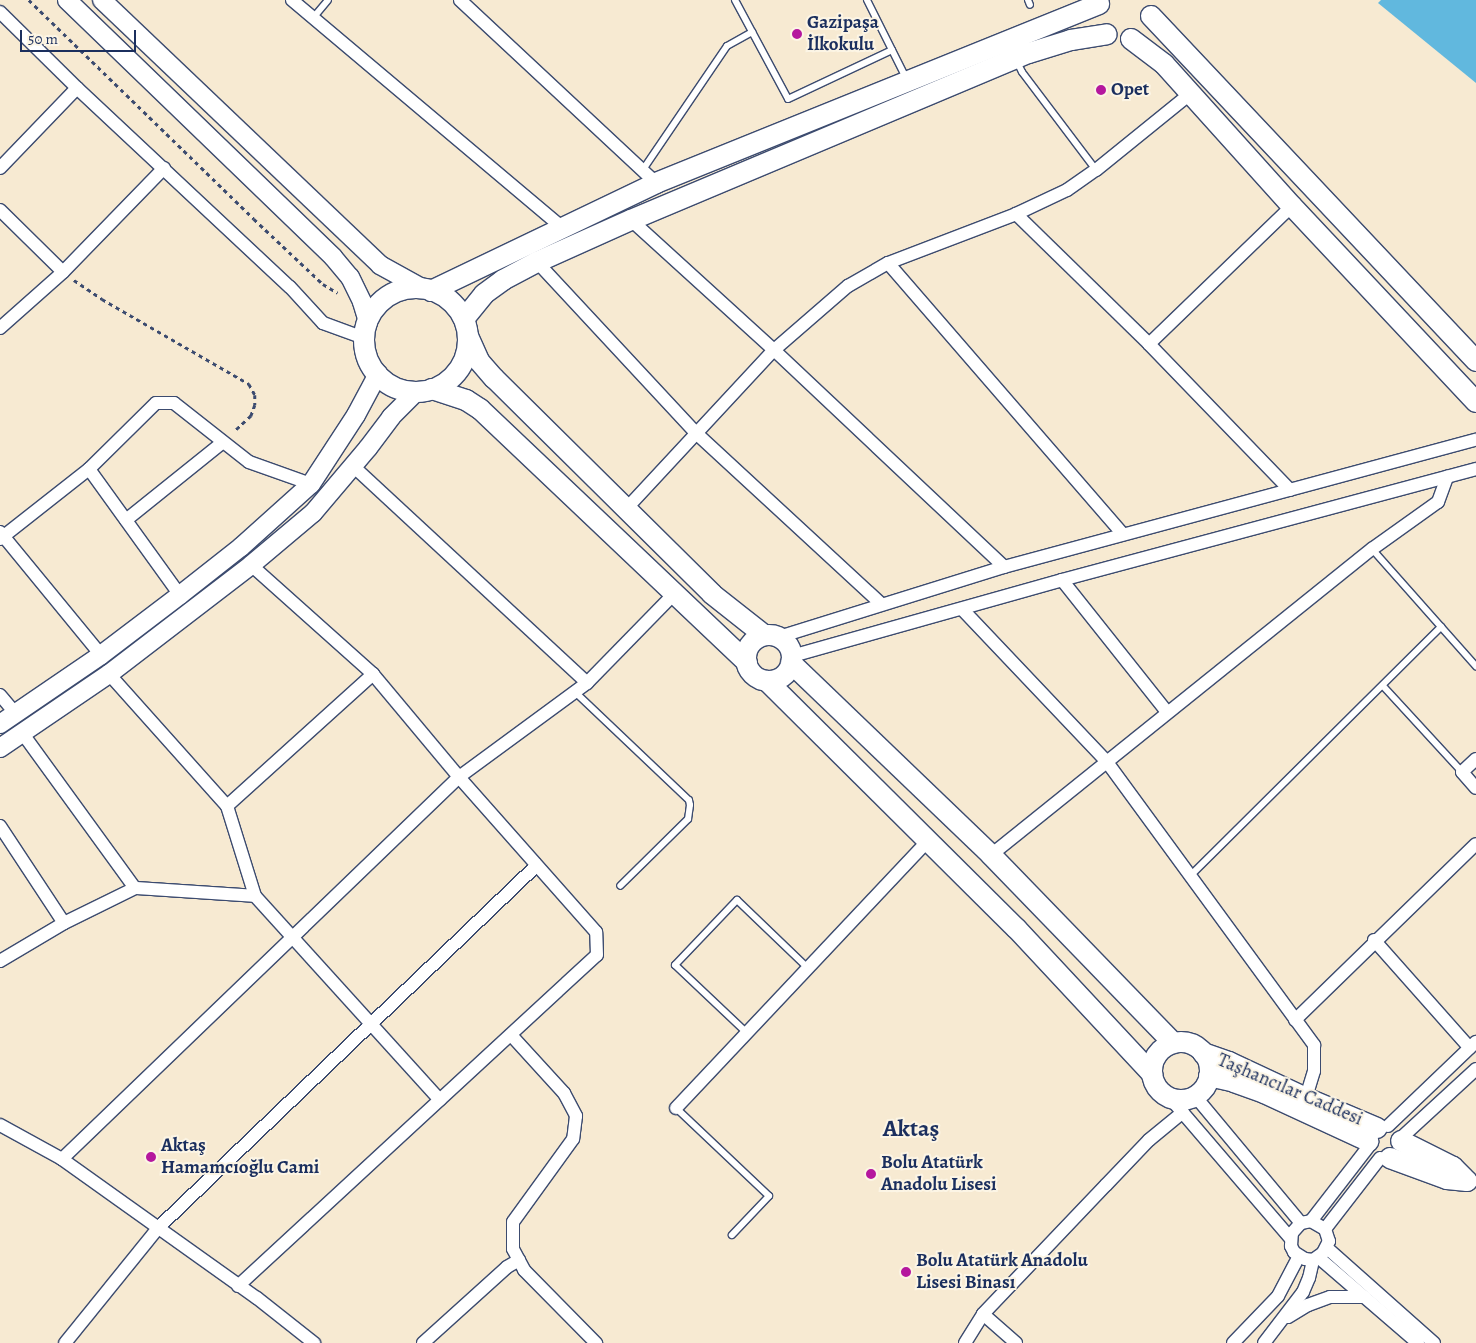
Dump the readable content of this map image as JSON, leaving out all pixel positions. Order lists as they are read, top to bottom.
{
  "streets": {
    "main road": ["Taşhancılar Caddesi"]
  },
  "districts": ["Aktaş"],
  "places": [
    "Gazipaşa İlkokulu",
    "Opet",
    "Aktaş Hamamcıoğlu Cami",
    "Bolu Atatürk Anadolu Lisesi",
    "Bolu Atatürk Anadolu Lisesi Binası"
  ],
  "scale_bar": "50 m"
}
